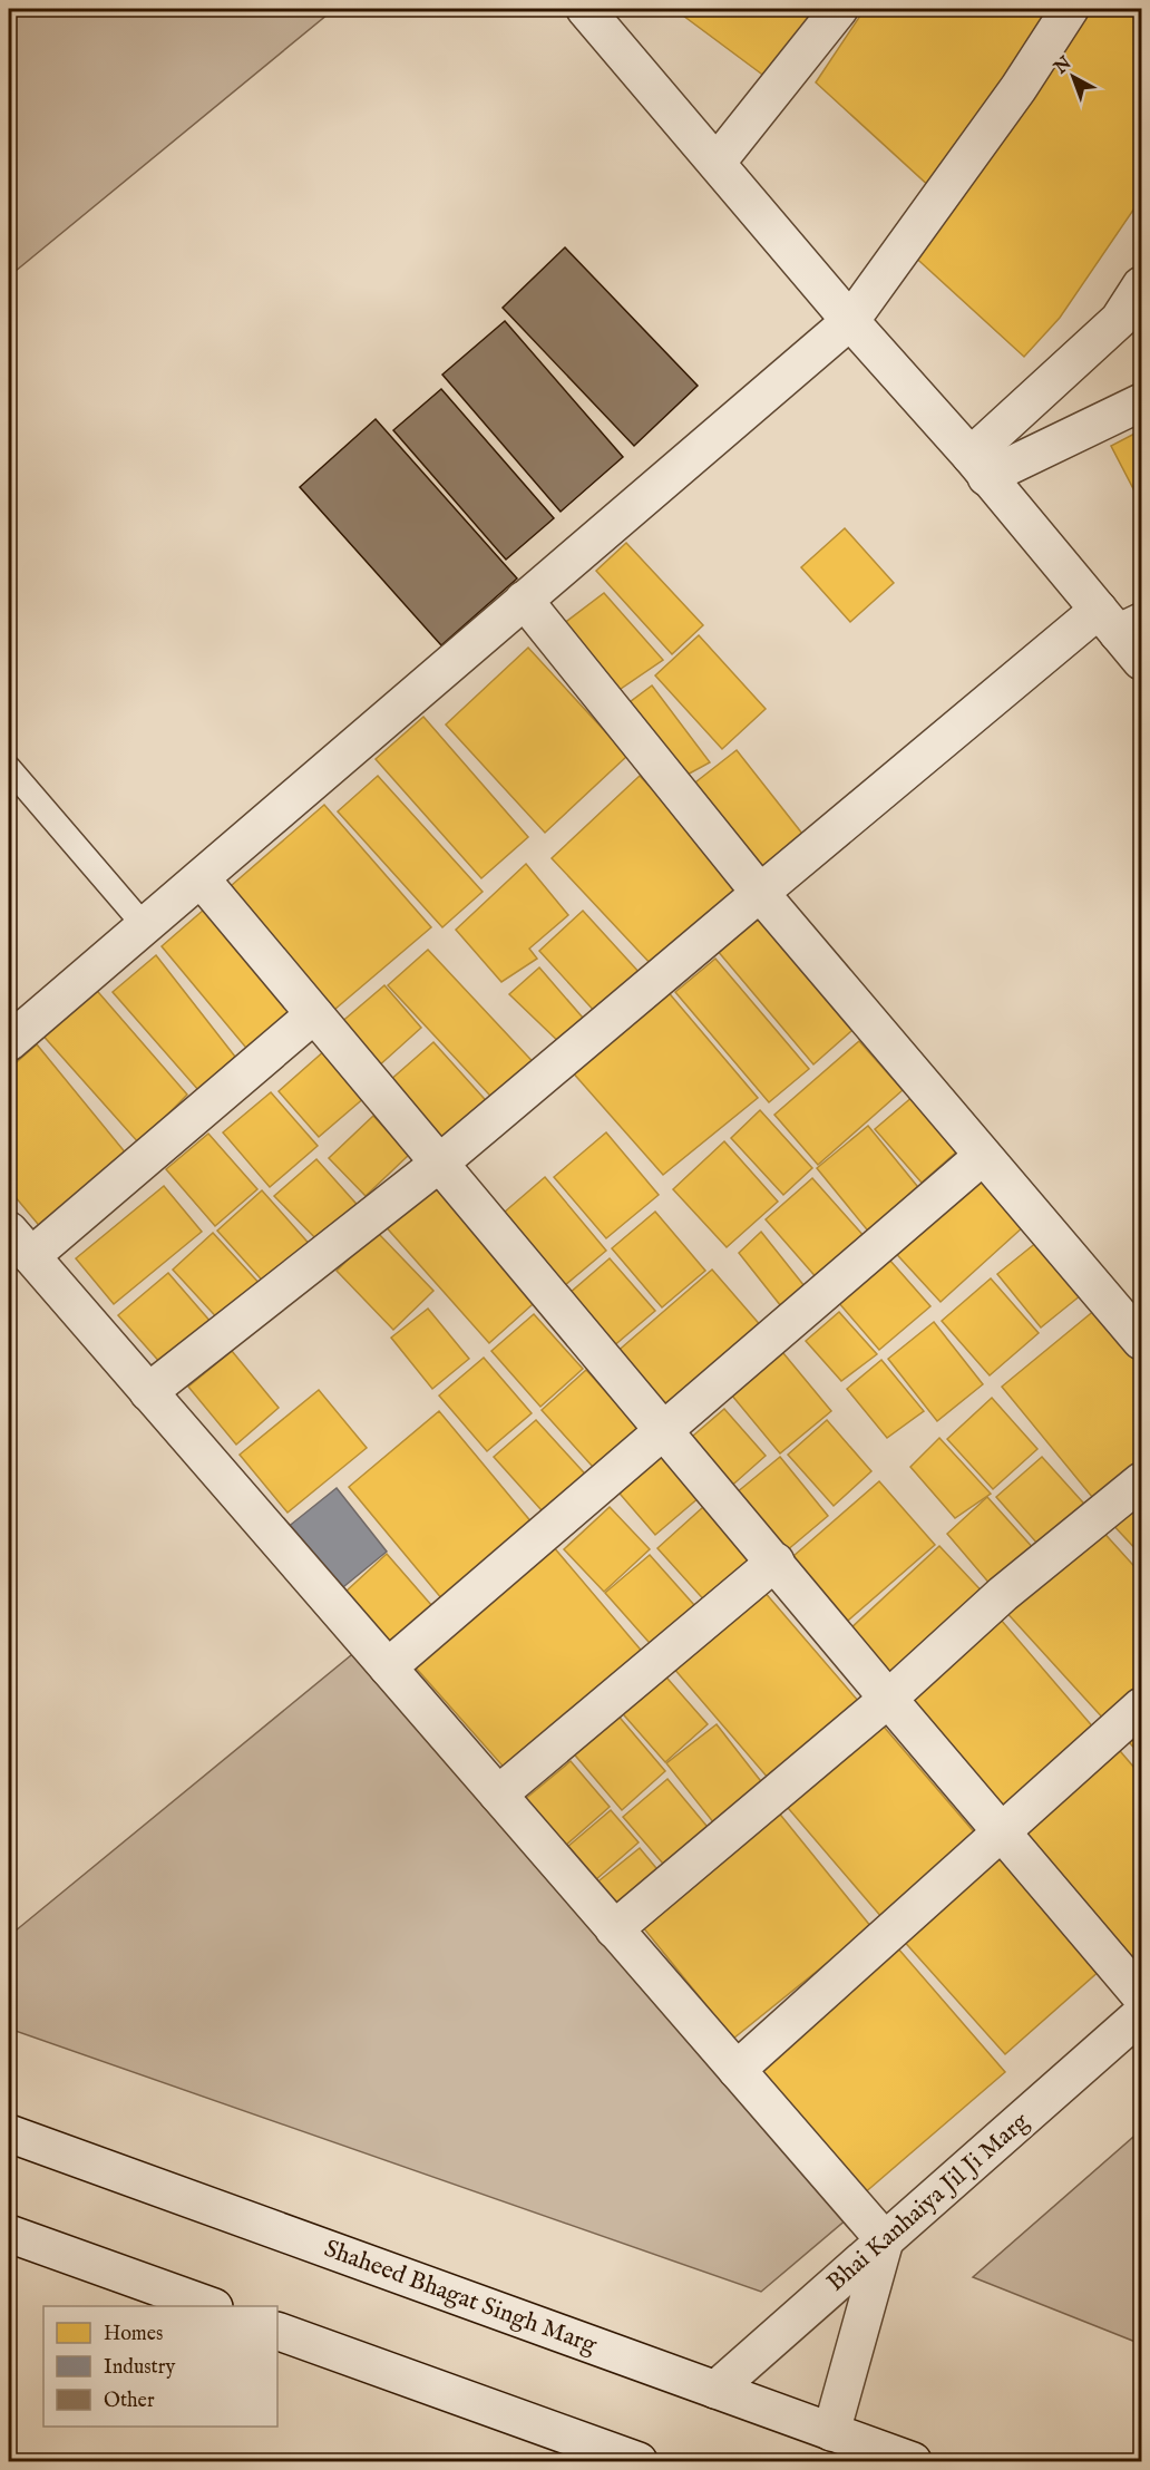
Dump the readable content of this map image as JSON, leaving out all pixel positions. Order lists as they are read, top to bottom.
{
  "streets": {
    "street": ["Bhai Kanhaiya Jil Ji Marg", "Shaheed Bhagat Singh Marg"]
  },
  "crossings": [
    ["Bhai Kanhaiya Jil Ji Marg", "Shaheed Bhagat Singh Marg"]
  ],
  "legend": ["Homes", "Industry", "Other"],
  "north": "top left"
}
